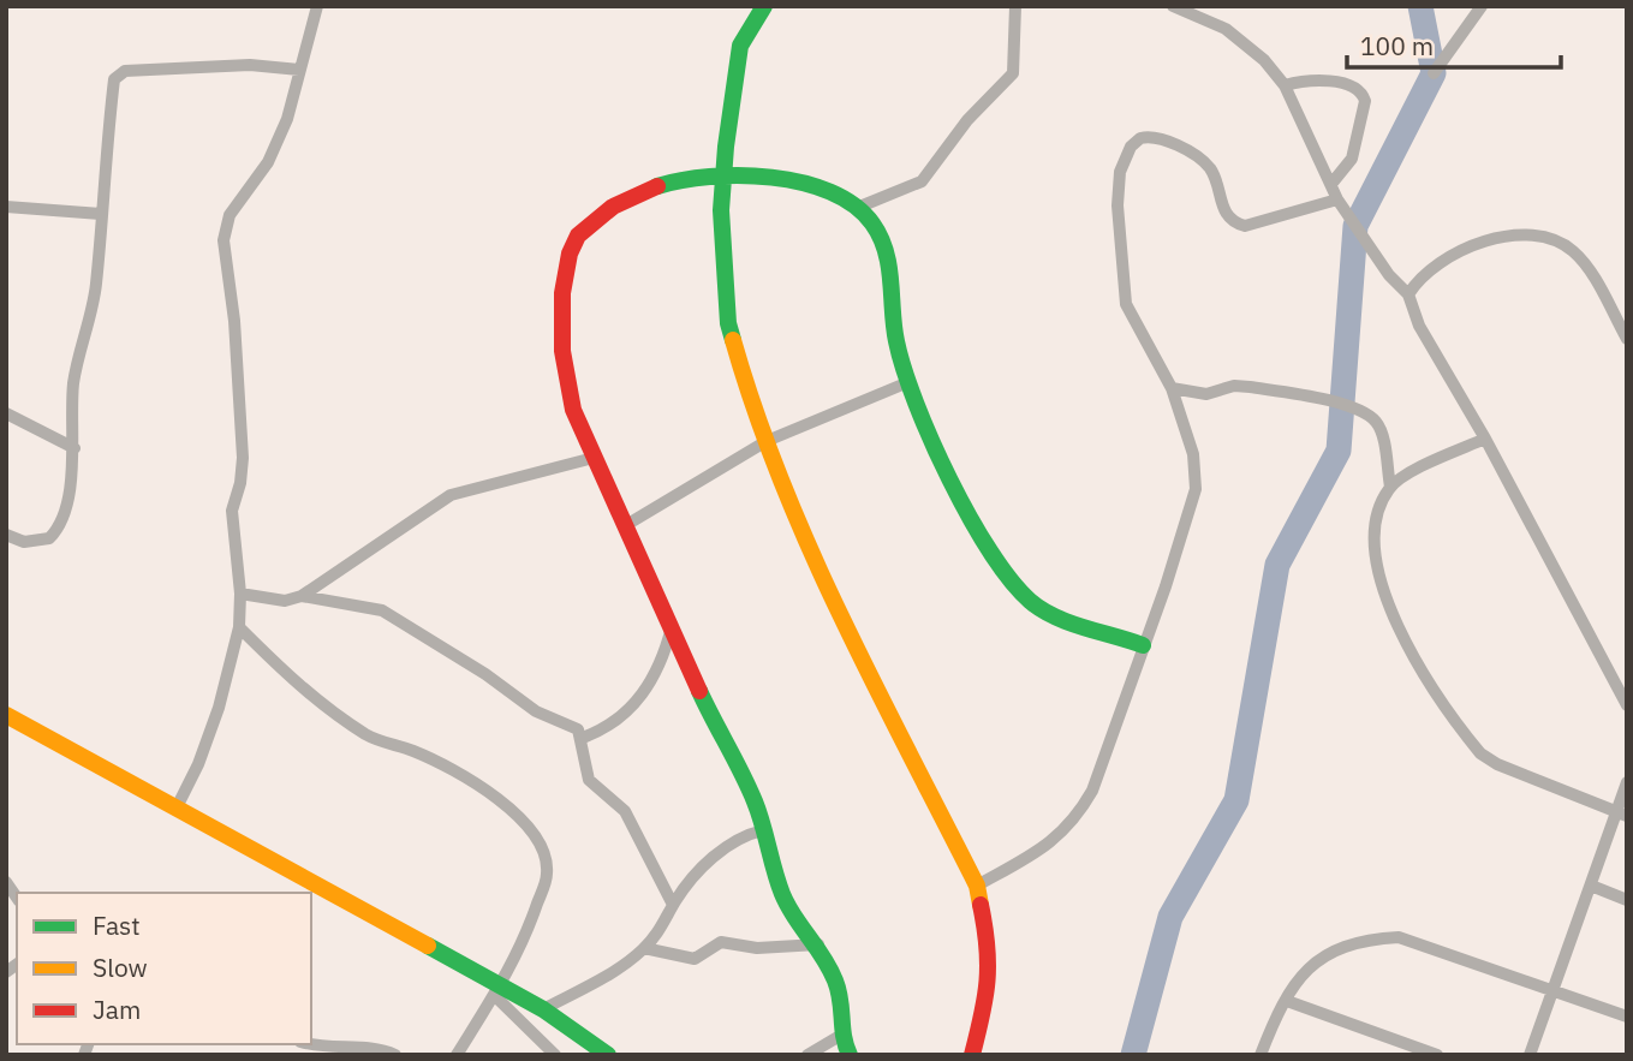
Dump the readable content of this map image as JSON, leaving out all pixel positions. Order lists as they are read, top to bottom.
{
  "legend": ["Fast", "Slow", "Jam"],
  "scale_bar": "100 m"
}
